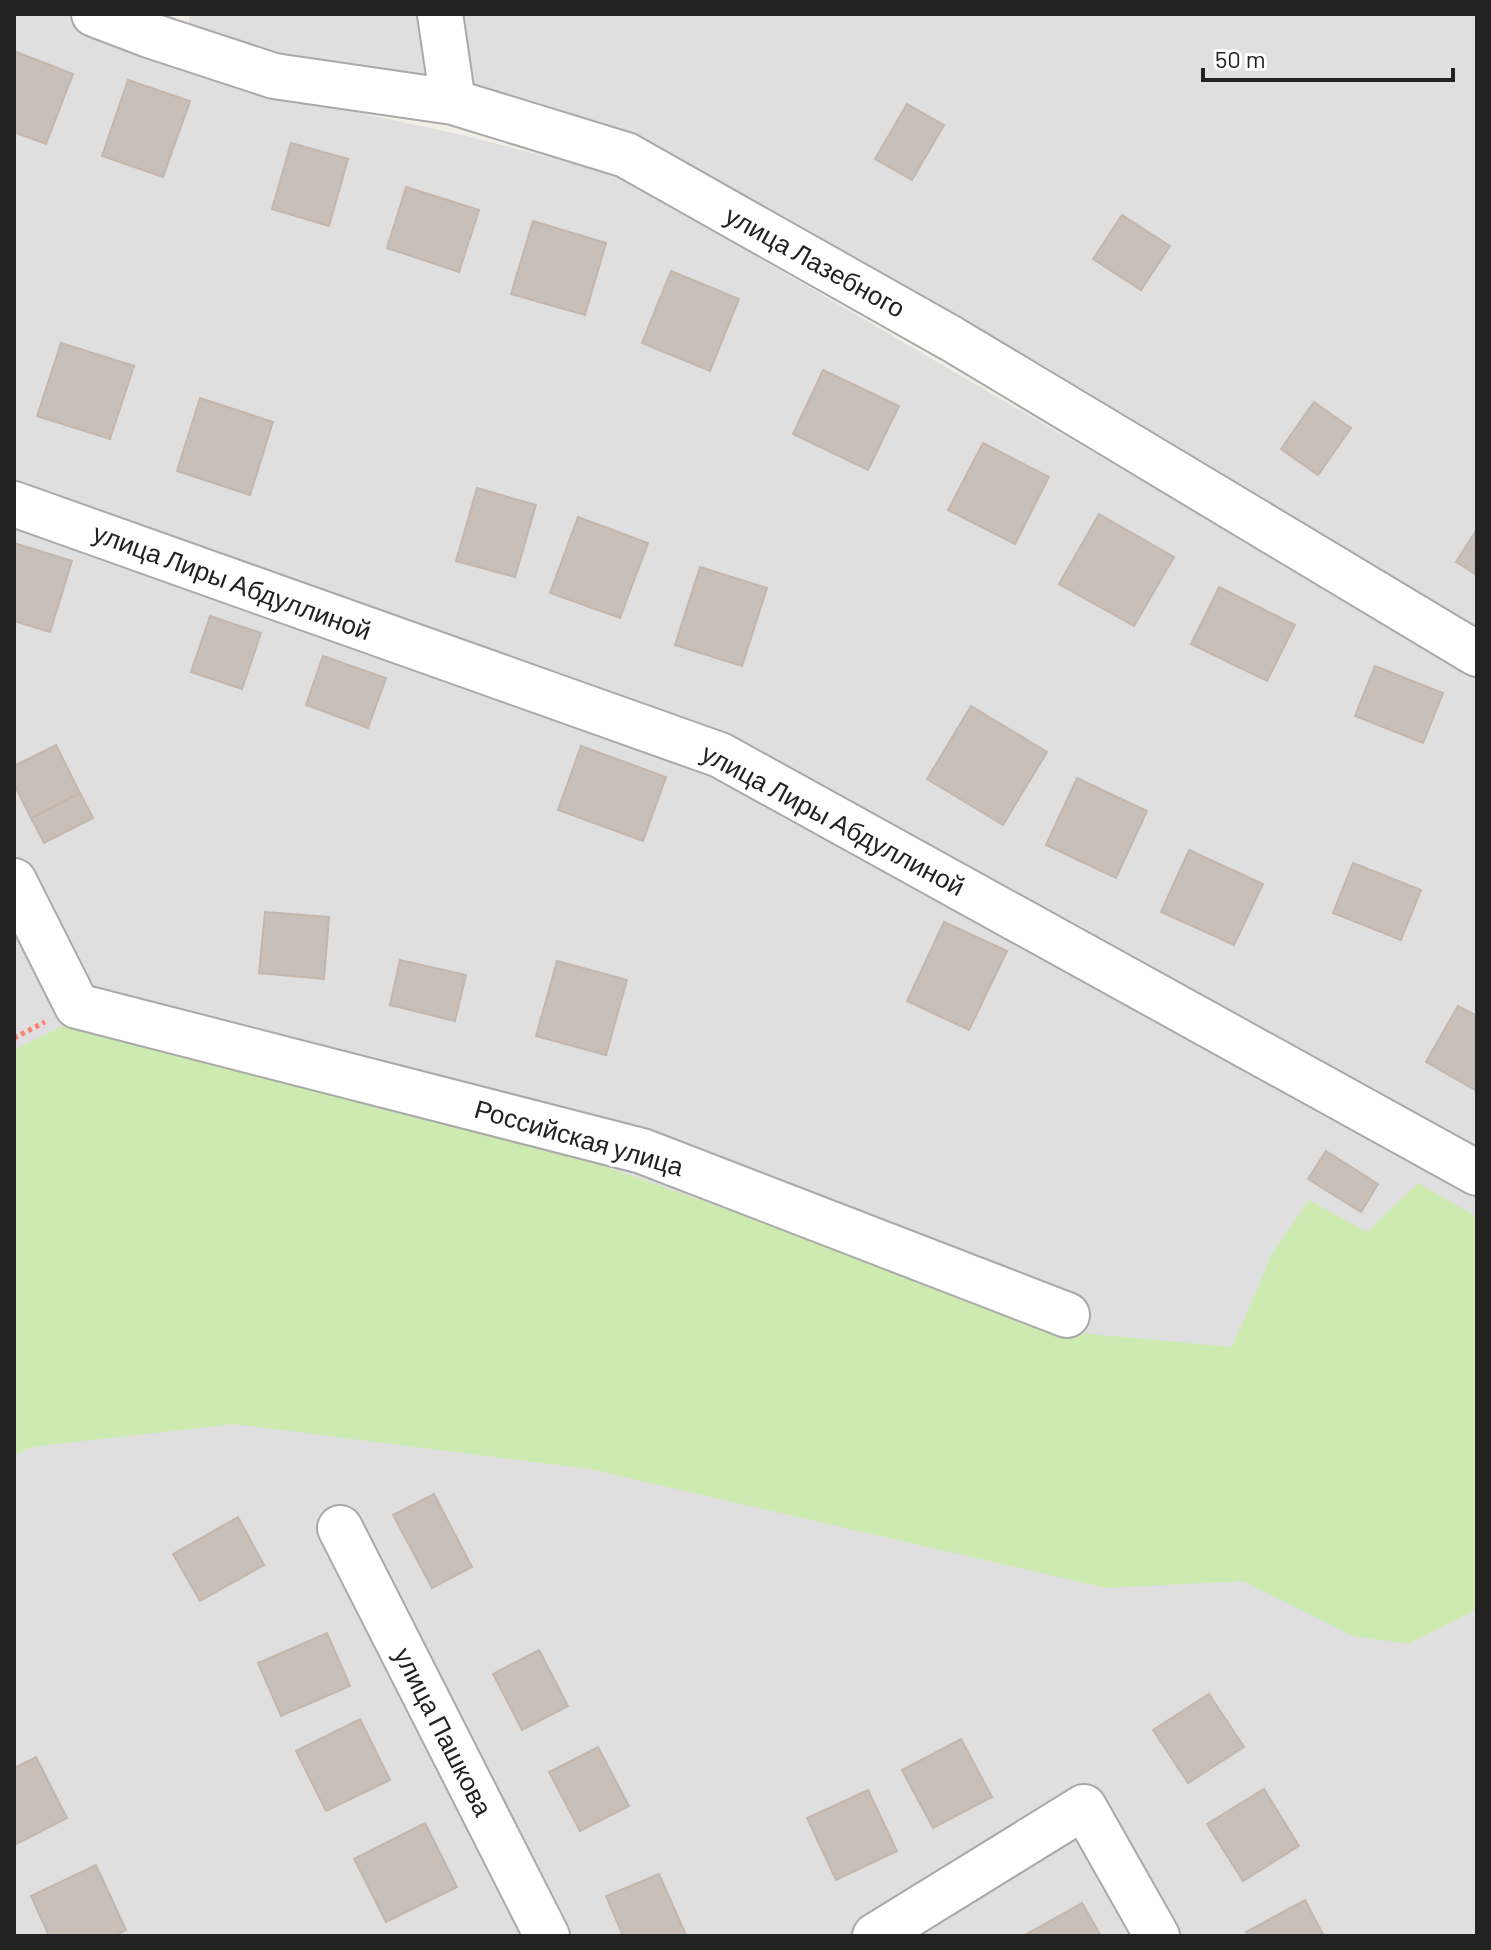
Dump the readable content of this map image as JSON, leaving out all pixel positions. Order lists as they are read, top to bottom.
{
  "streets": {
    "street": [
      "улица Лазебного",
      "улица Лиры Абдуллиной",
      "Российская улица",
      "улица Пашкова"
    ]
  },
  "scale_bar": "50 m"
}
